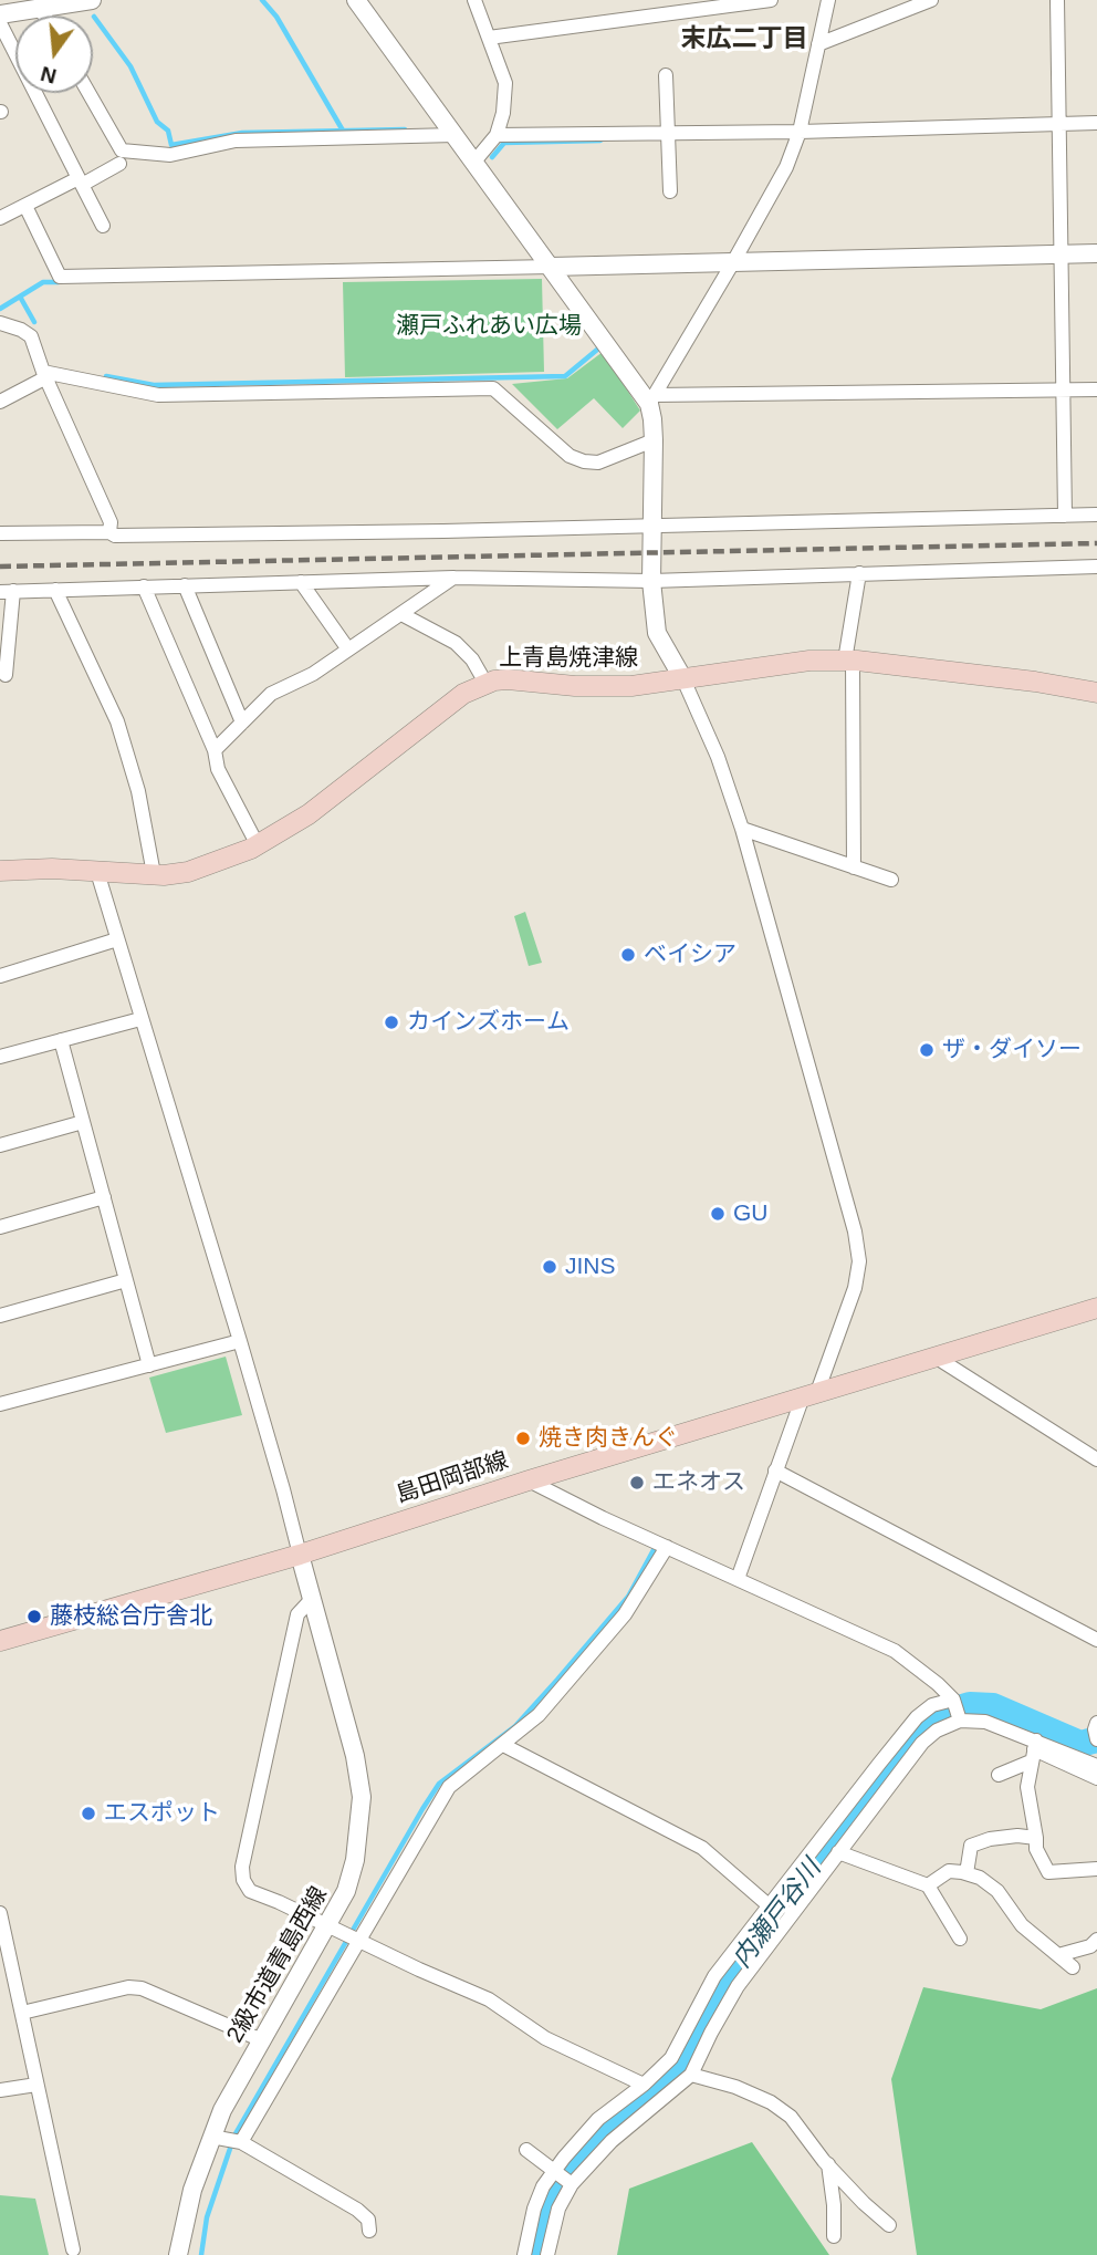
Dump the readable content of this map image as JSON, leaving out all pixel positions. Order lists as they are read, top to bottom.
{
  "streets": {
    "main road": ["上青島焼津線", "島田岡部線"],
    "street": ["2級市道青島西線"]
  },
  "crossings": [
    ["島田岡部線", "2級市道青島西線"]
  ],
  "districts": ["末広二丁目"],
  "water": ["内瀬戸谷川"],
  "parks": ["瀬戸ふれあい広場"],
  "places": [
    "ベイシア",
    "カインズホーム",
    "ザ・ダイソー",
    "GU",
    "JINS",
    "焼き肉きんぐ",
    "エネオス",
    "藤枝総合庁舎北",
    "エスポット"
  ],
  "north": "bottom"
}
